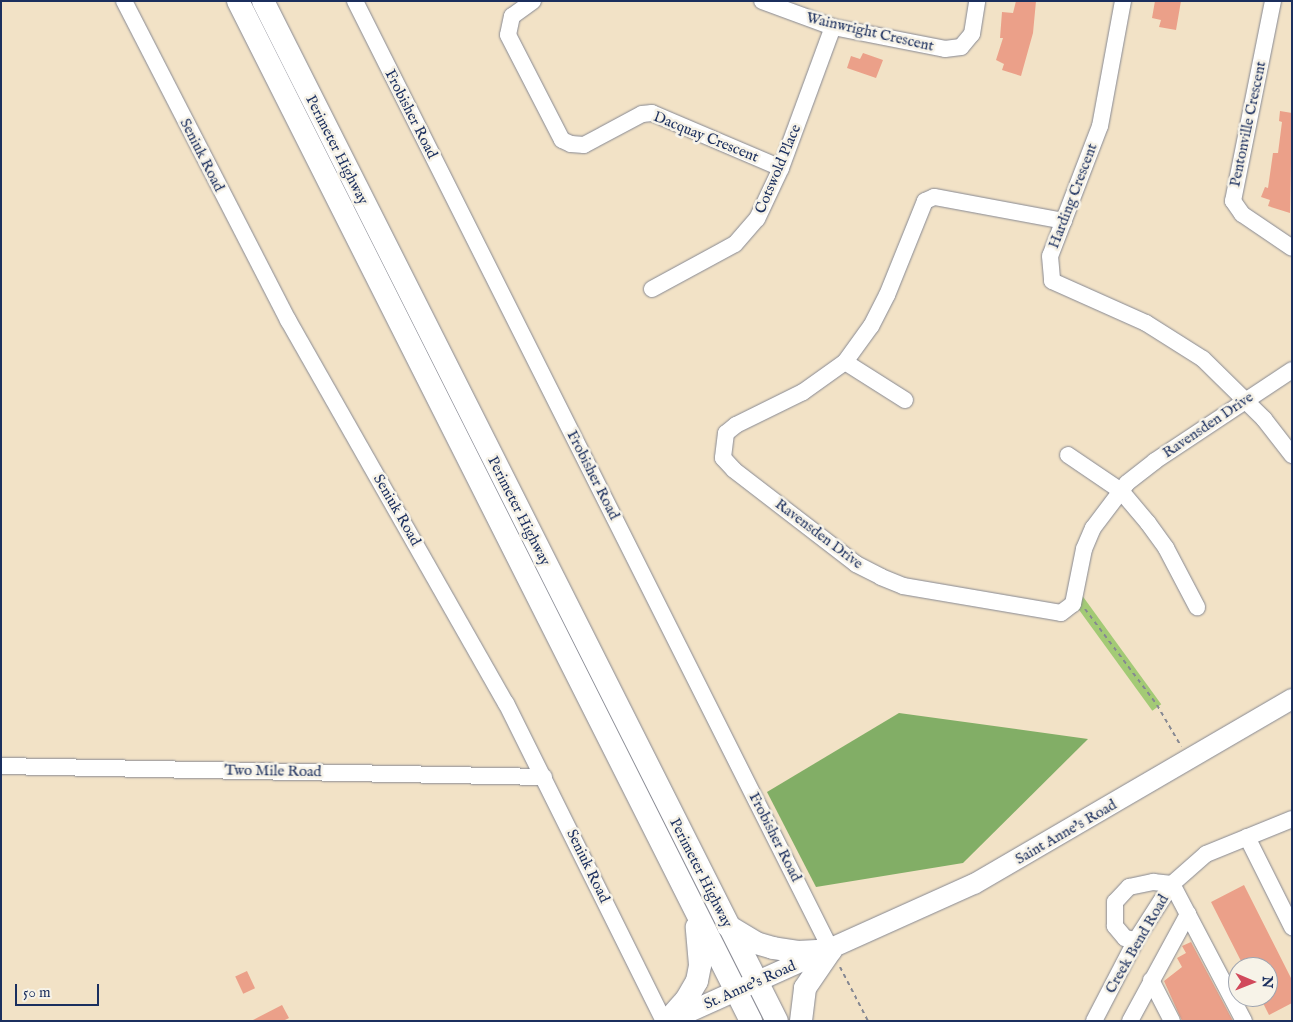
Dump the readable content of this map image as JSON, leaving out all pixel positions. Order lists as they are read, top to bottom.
{
  "streets": {
    "highway": ["Perimeter Highway"],
    "main road": ["Saint Anne's Road", "St. Anne's Road"],
    "street": [
      "Wainwright Crescent",
      "Frobisher Road",
      "Pentonville Crescent",
      "Dacquay Crescent",
      "Seniuk Road",
      "Cotswold Place",
      "Harding Crescent",
      "Ravensden Drive",
      "Two Mile Road",
      "Creek Bend Road"
    ]
  },
  "crossings": [
    ["Wainwright Crescent", "Cotswold Place"],
    ["Frobisher Road", "Saint Anne's Road"],
    ["Frobisher Road", "St. Anne's Road"],
    ["Dacquay Crescent", "Cotswold Place"],
    ["Perimeter Highway", "St. Anne's Road"],
    ["Seniuk Road", "Two Mile Road"],
    ["Seniuk Road", "St. Anne's Road"],
    ["Harding Crescent", "Ravensden Drive"],
    ["Saint Anne's Road", "St. Anne's Road"]
  ],
  "scale_bar": "50 m",
  "north": "right"
}
